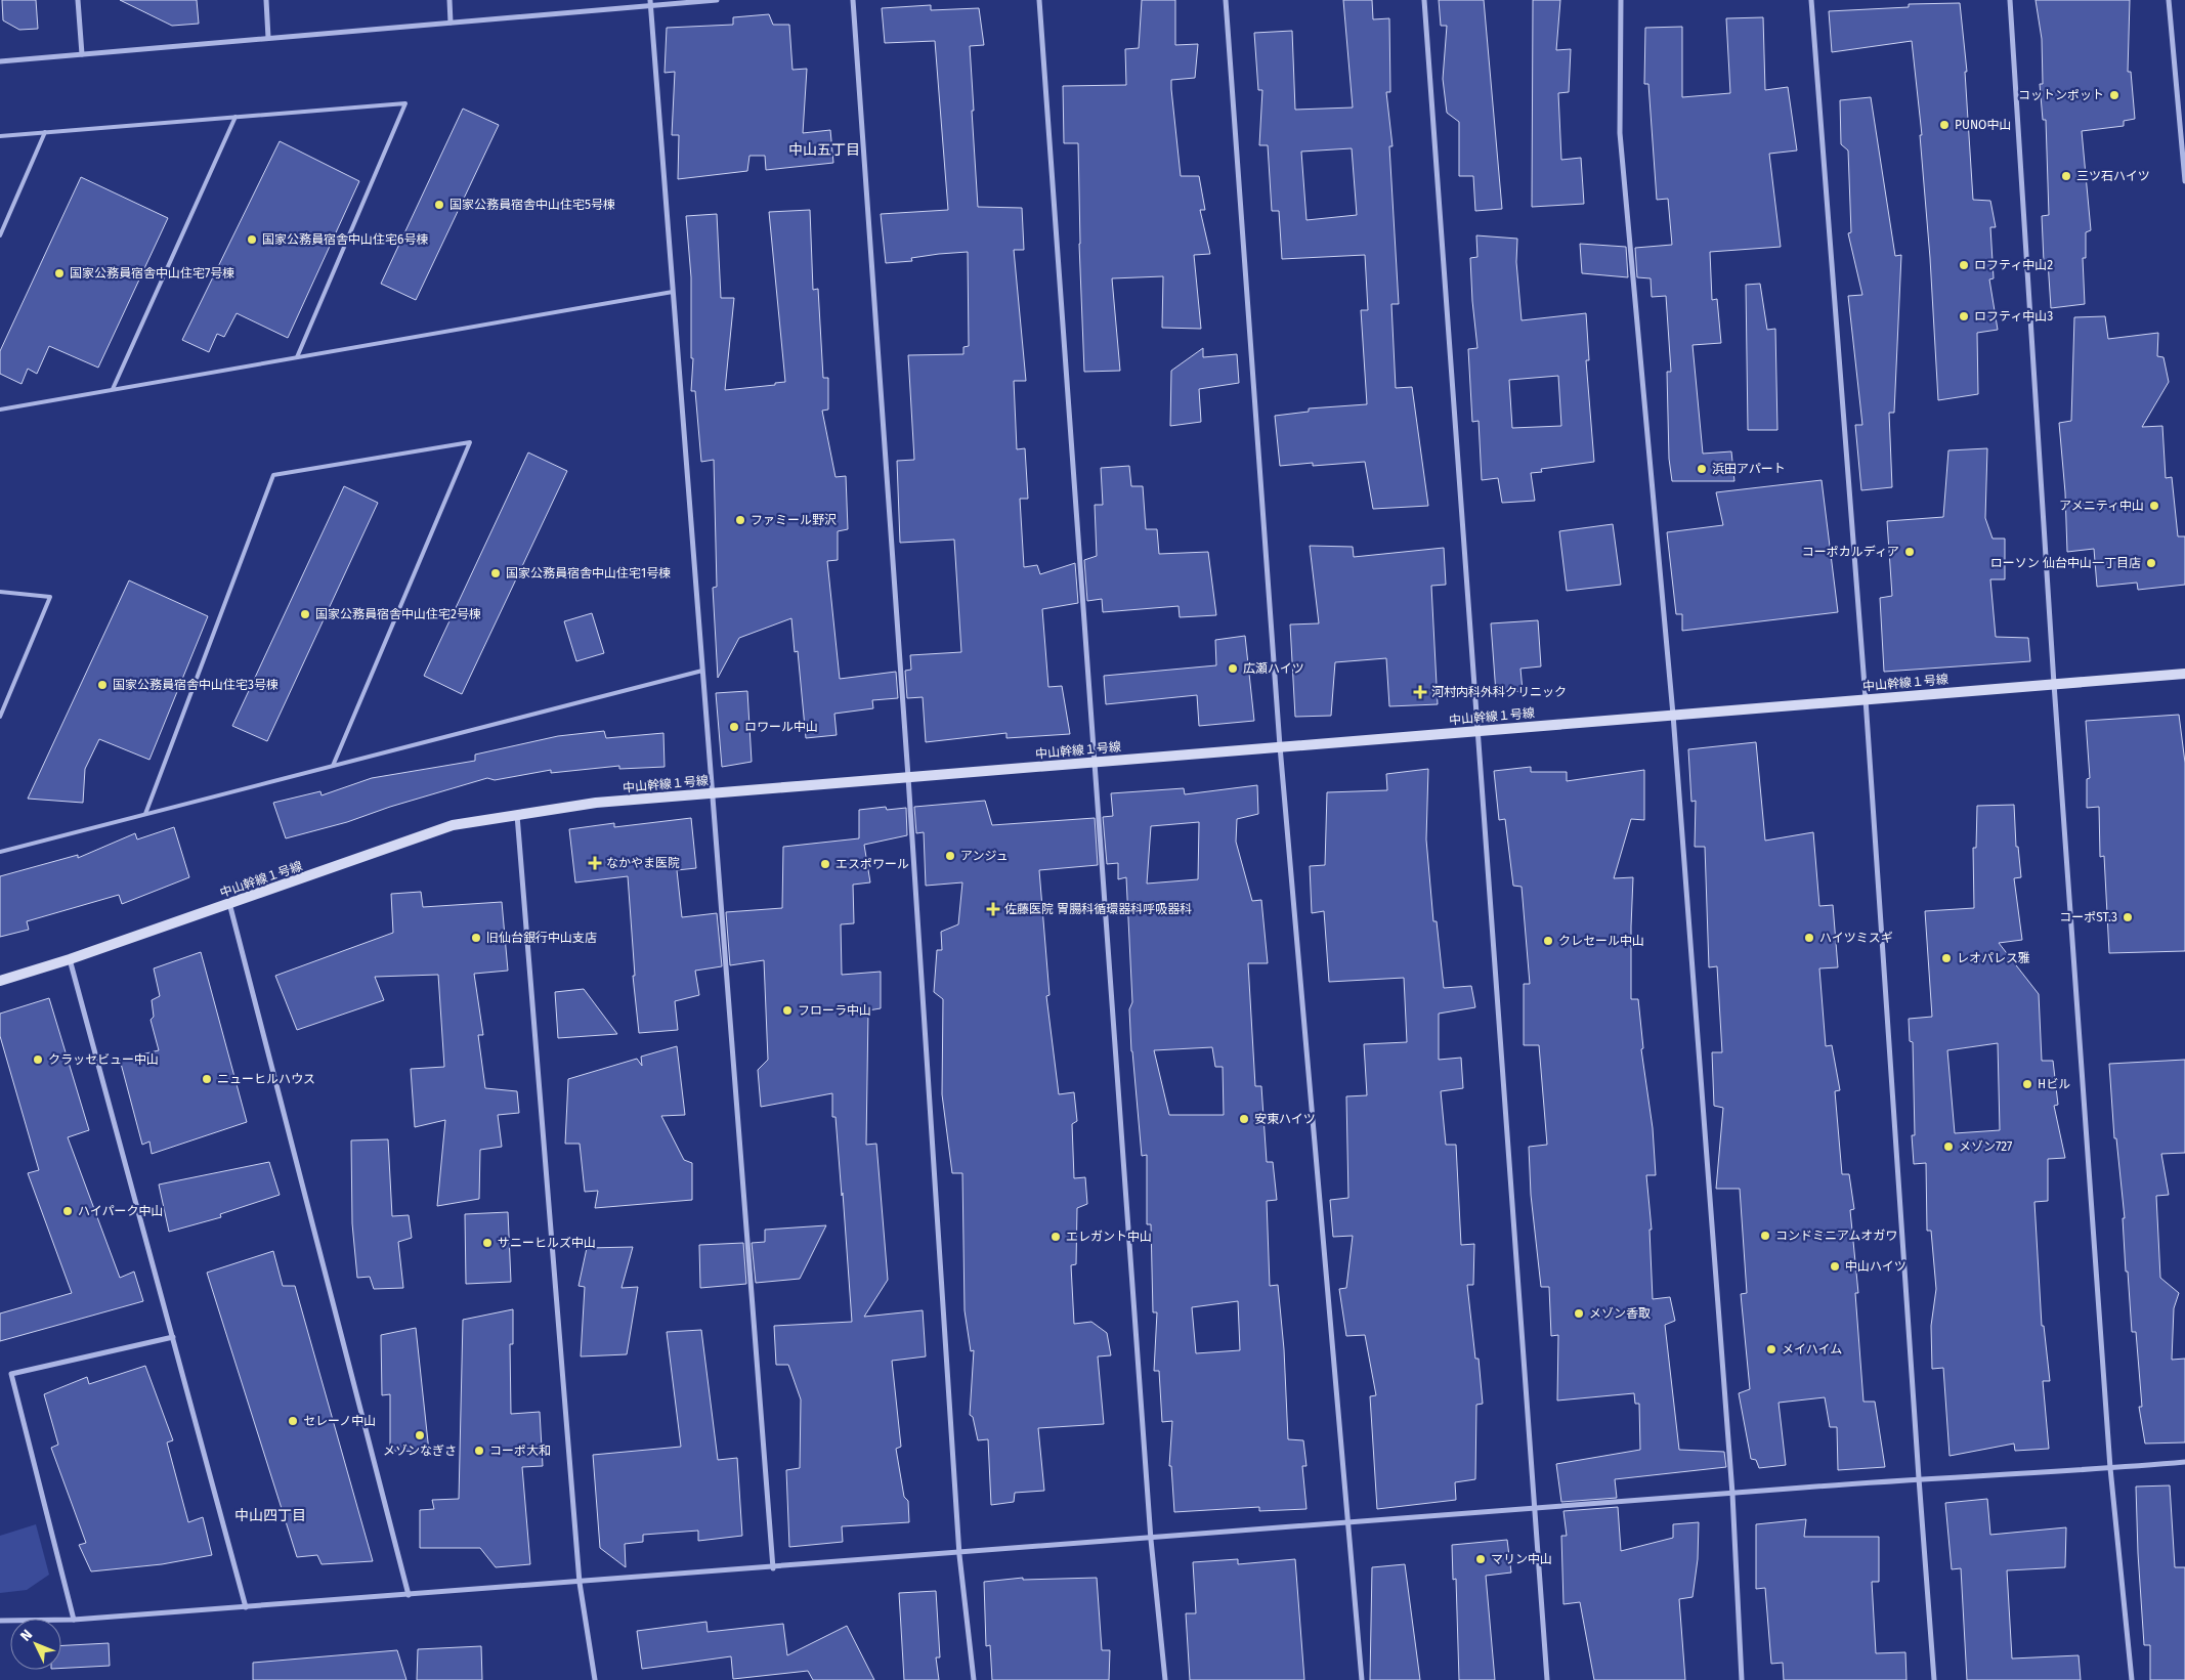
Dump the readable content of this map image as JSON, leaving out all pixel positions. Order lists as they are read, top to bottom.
{
  "streets": {
    "street": ["中山幹線１号線"]
  },
  "districts": ["中山五丁目", "中山四丁目"],
  "places": {
    "other": [
      "コットンポット",
      "PUNO中山",
      "三ツ石ハイツ",
      "国家公務員宿舎中山住宅5号棟",
      "国家公務員宿舎中山住宅6号棟",
      "ロフティ中山2",
      "国家公務員宿舎中山住宅7号棟",
      "ロフティ中山3",
      "浜田アパート",
      "アメニティ中山",
      "ファミール野沢",
      "コーポカルディア",
      "ローソン 仙台中山一丁目店",
      "国家公務員宿舎中山住宅1号棟",
      "国家公務員宿舎中山住宅2号棟",
      "広瀬ハイツ",
      "国家公務員宿舎中山住宅3号棟",
      "ロワール中山",
      "アンジュ",
      "エスポワール",
      "コーポST.3",
      "旧仙台銀行中山支店",
      "ハイツミスギ",
      "クレセール中山",
      "レオパレス雅",
      "フローラ中山",
      "クラッセビュー中山",
      "ニューヒルハウス",
      "Hビル",
      "安東ハイツ",
      "メゾン727",
      "ハイパーク中山",
      "コンドミニアムオガワ",
      "エレガント中山",
      "サニーヒルズ中山",
      "中山ハイツ",
      "メゾン香取",
      "メイハイム",
      "セレーノ中山",
      "メゾンなぎさ",
      "コーポ大和",
      "マリン中山"
    ],
    "health": ["河村内科外科クリニック", "なかやま医院", "佐藤医院 胃腸科循環器科呼吸器科"]
  },
  "north": "top left"
}
